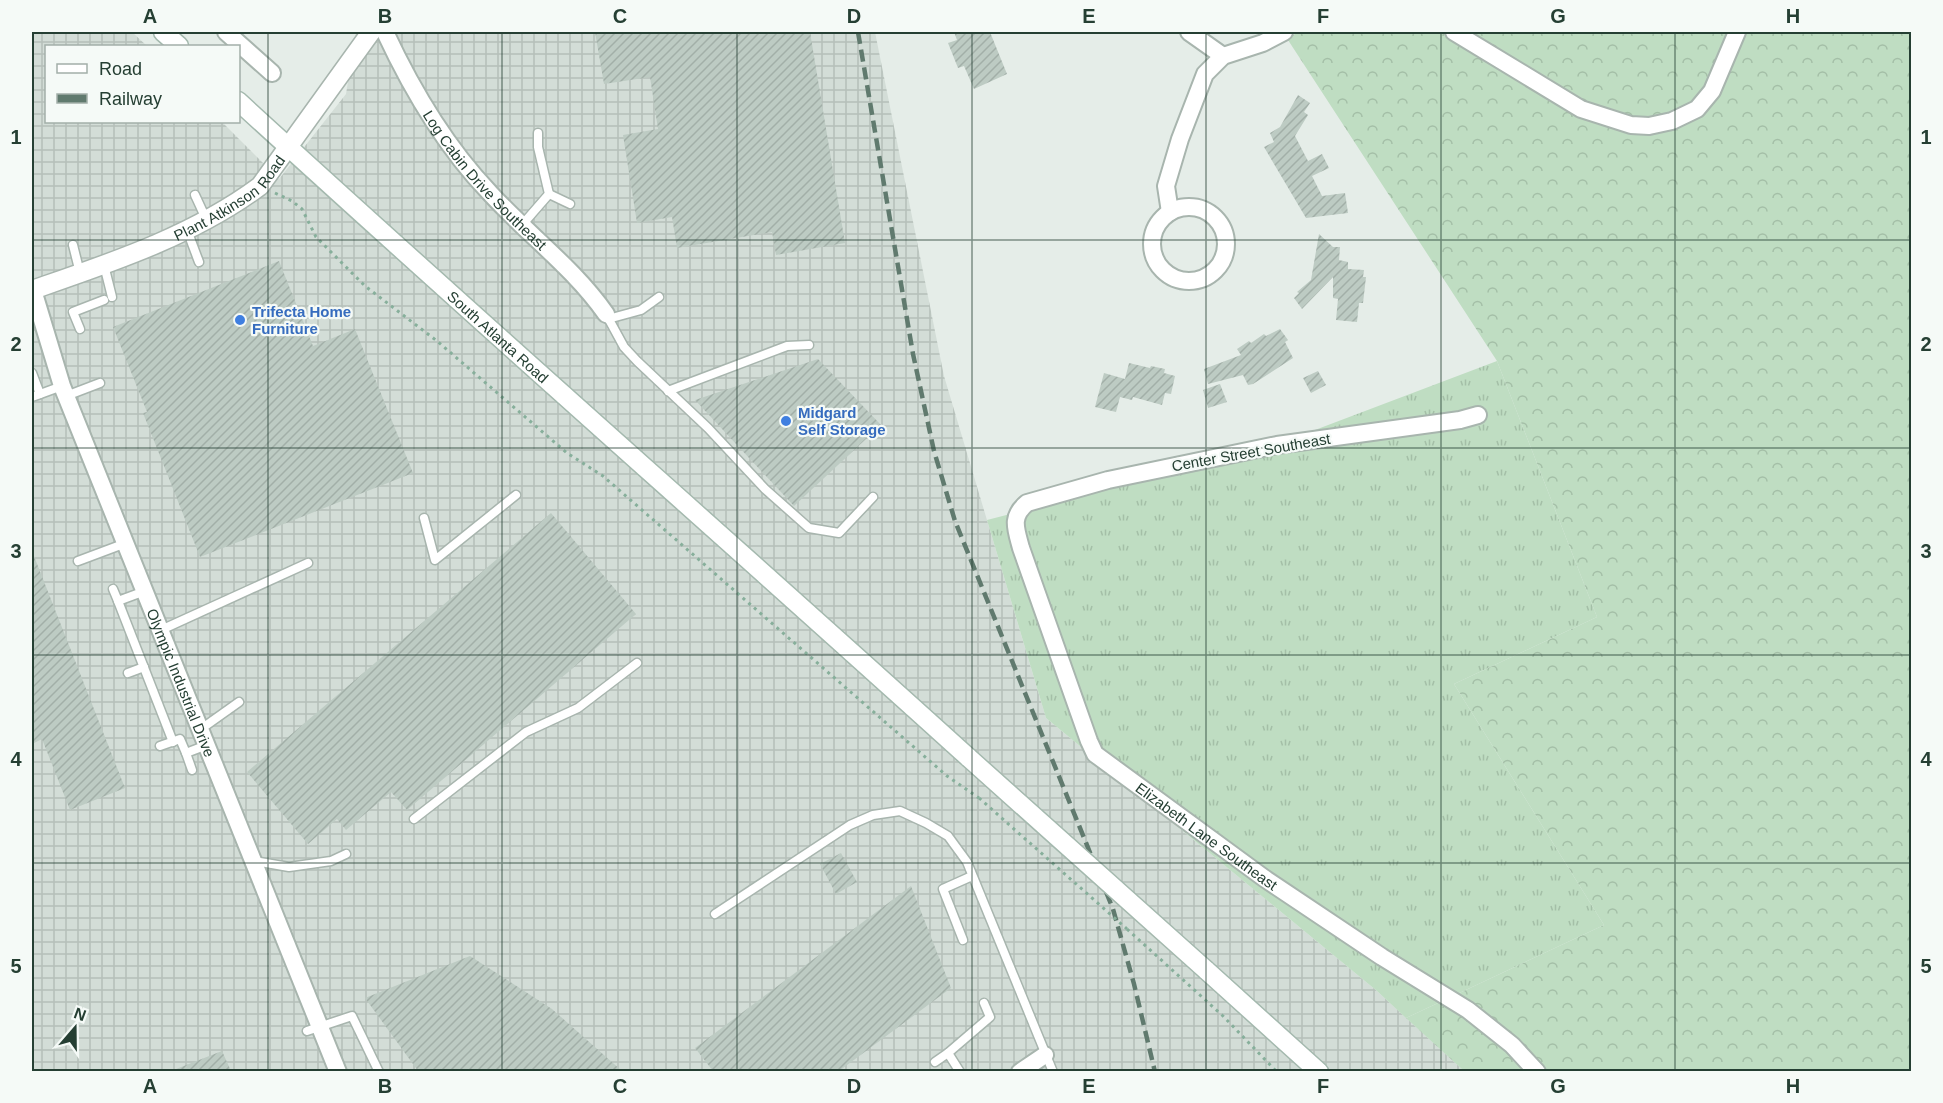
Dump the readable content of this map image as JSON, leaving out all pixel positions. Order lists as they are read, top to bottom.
{
  "streets": {
    "main road": ["Plant Atkinson Road", "South Atlanta Road"],
    "street": [
      "Log Cabin Drive Southeast",
      "Center Street Southeast",
      "Olympic Industrial Drive",
      "Elizabeth Lane Southeast"
    ]
  },
  "crossings": [
    ["Plant Atkinson Road", "South Atlanta Road"],
    ["Plant Atkinson Road", "Olympic Industrial Drive"],
    ["Center Street Southeast", "Elizabeth Lane Southeast"]
  ],
  "places": ["Trifecta Home Furniture", "Midgard Self Storage"],
  "legend": ["Road", "Railway"],
  "north": "top",
  "grid": {
    "columns": [
      "A",
      "B",
      "C",
      "D",
      "E",
      "F",
      "G",
      "H"
    ],
    "rows": [
      "1",
      "2",
      "3",
      "4",
      "5"
    ]
  }
}
